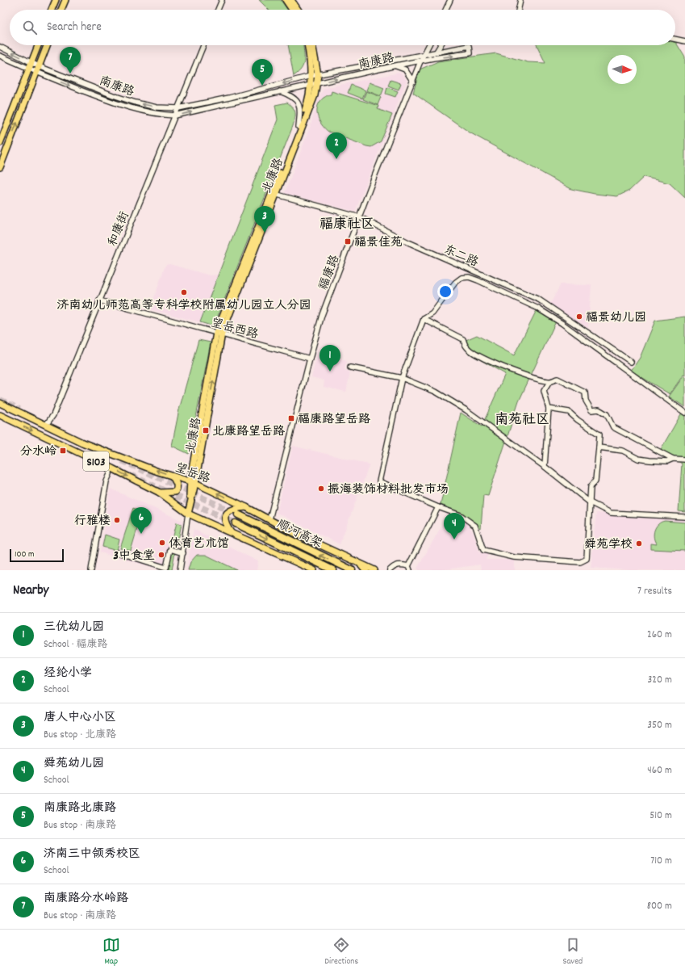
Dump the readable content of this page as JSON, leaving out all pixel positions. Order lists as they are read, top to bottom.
{
  "streets": {
    "highway": ["顺河高架"],
    "main road": ["北康路", "S103", "望岳路"],
    "street": [
      "南康路",
      "和康街",
      "东二路",
      "福康路",
      "望岳西路"
    ]
  },
  "crossings": [
    ["南康路", "北康路"],
    ["南康路", "和康街"],
    ["南康路", "福康路"],
    ["北康路", "东二路"],
    ["北康路", "望岳西路"],
    ["北康路", "S103"],
    ["北康路", "望岳路"],
    ["和康街", "望岳西路"],
    ["和康街", "望岳路"],
    ["东二路", "福康路"],
    ["福康路", "望岳西路"],
    ["福康路", "望岳路"]
  ],
  "districts": ["福康社区", "南苑社区"],
  "places": {
    "transit": [
      "福景佳苑",
      "福康路望岳路",
      "北康路望岳路",
      "分水岭"
    ],
    "other": [
      "济南幼儿师范高等专科学校附属幼儿园立人分园",
      "福景幼儿园",
      "振海装饰材料批发市场",
      "行雅楼",
      "体育艺术馆",
      "舜苑学校",
      "3中食堂"
    ]
  },
  "scale_bar": "100 m",
  "north": "right",
  "page": {
    "search": "Search here",
    "pins": [
      "7",
      "5",
      "2",
      "3",
      "1",
      "6",
      "4"
    ],
    "scale": "100 m",
    "heading": ["Nearby", "7 results"],
    "list": [
      {
        "mark": "1",
        "name": "三优幼儿园",
        "note": "School · 福康路",
        "value": "260 m"
      },
      {
        "mark": "2",
        "name": "经纶小学",
        "note": "School",
        "value": "320 m"
      },
      {
        "mark": "3",
        "name": "唐人中心小区",
        "note": "Bus stop · 北康路",
        "value": "350 m"
      },
      {
        "mark": "4",
        "name": "舜苑幼儿园",
        "note": "School",
        "value": "460 m"
      },
      {
        "mark": "5",
        "name": "南康路北康路",
        "note": "Bus stop · 南康路",
        "value": "510 m"
      },
      {
        "mark": "6",
        "name": "济南三中领秀校区",
        "note": "School",
        "value": "710 m"
      },
      {
        "mark": "7",
        "name": "南康路分水岭路",
        "note": "Bus stop · 南康路",
        "value": "800 m"
      }
    ],
    "nav": ["Map", "Directions", "Saved"]
  }
}
